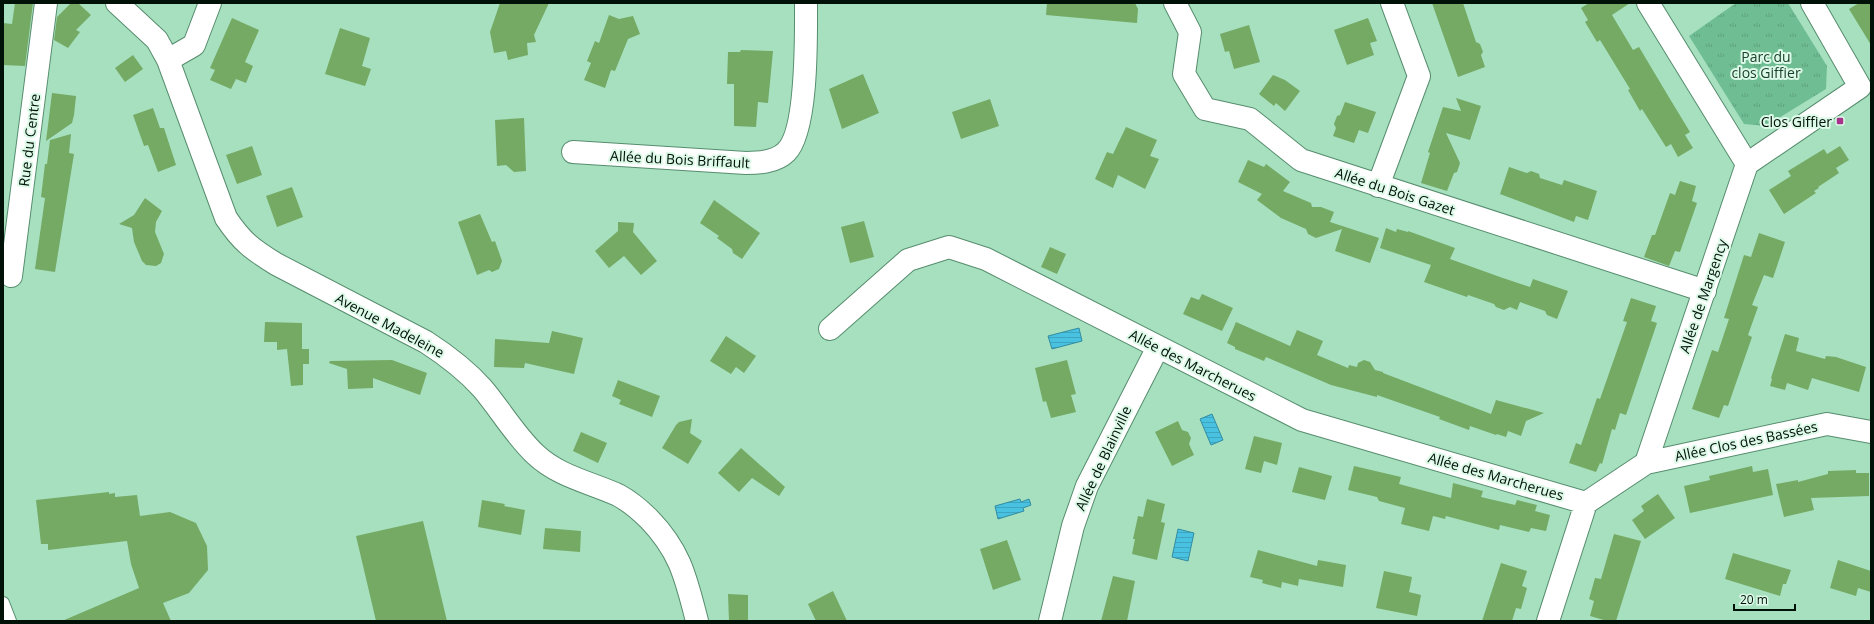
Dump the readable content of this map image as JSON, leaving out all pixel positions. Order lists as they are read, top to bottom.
{
  "streets": {
    "street": [
      "Rue du Centre",
      "Allée du Bois Briffault",
      "Allée du Bois Gazet",
      "Allée de Margency",
      "Avenue Madeleine",
      "Allée des Marcherues",
      "Allée Clos des Bassées",
      "Allée de Blainville"
    ]
  },
  "crossings": [
    ["Allée du Bois Gazet", "Allée de Margency"],
    ["Allée de Margency", "Allée Clos des Bassées"],
    ["Allée des Marcherues", "Allée de Blainville"]
  ],
  "parks": ["Parc du clos Giffier"],
  "places": {
    "transit": ["Clos Giffier"]
  },
  "scale_bar": "20 m"
}
